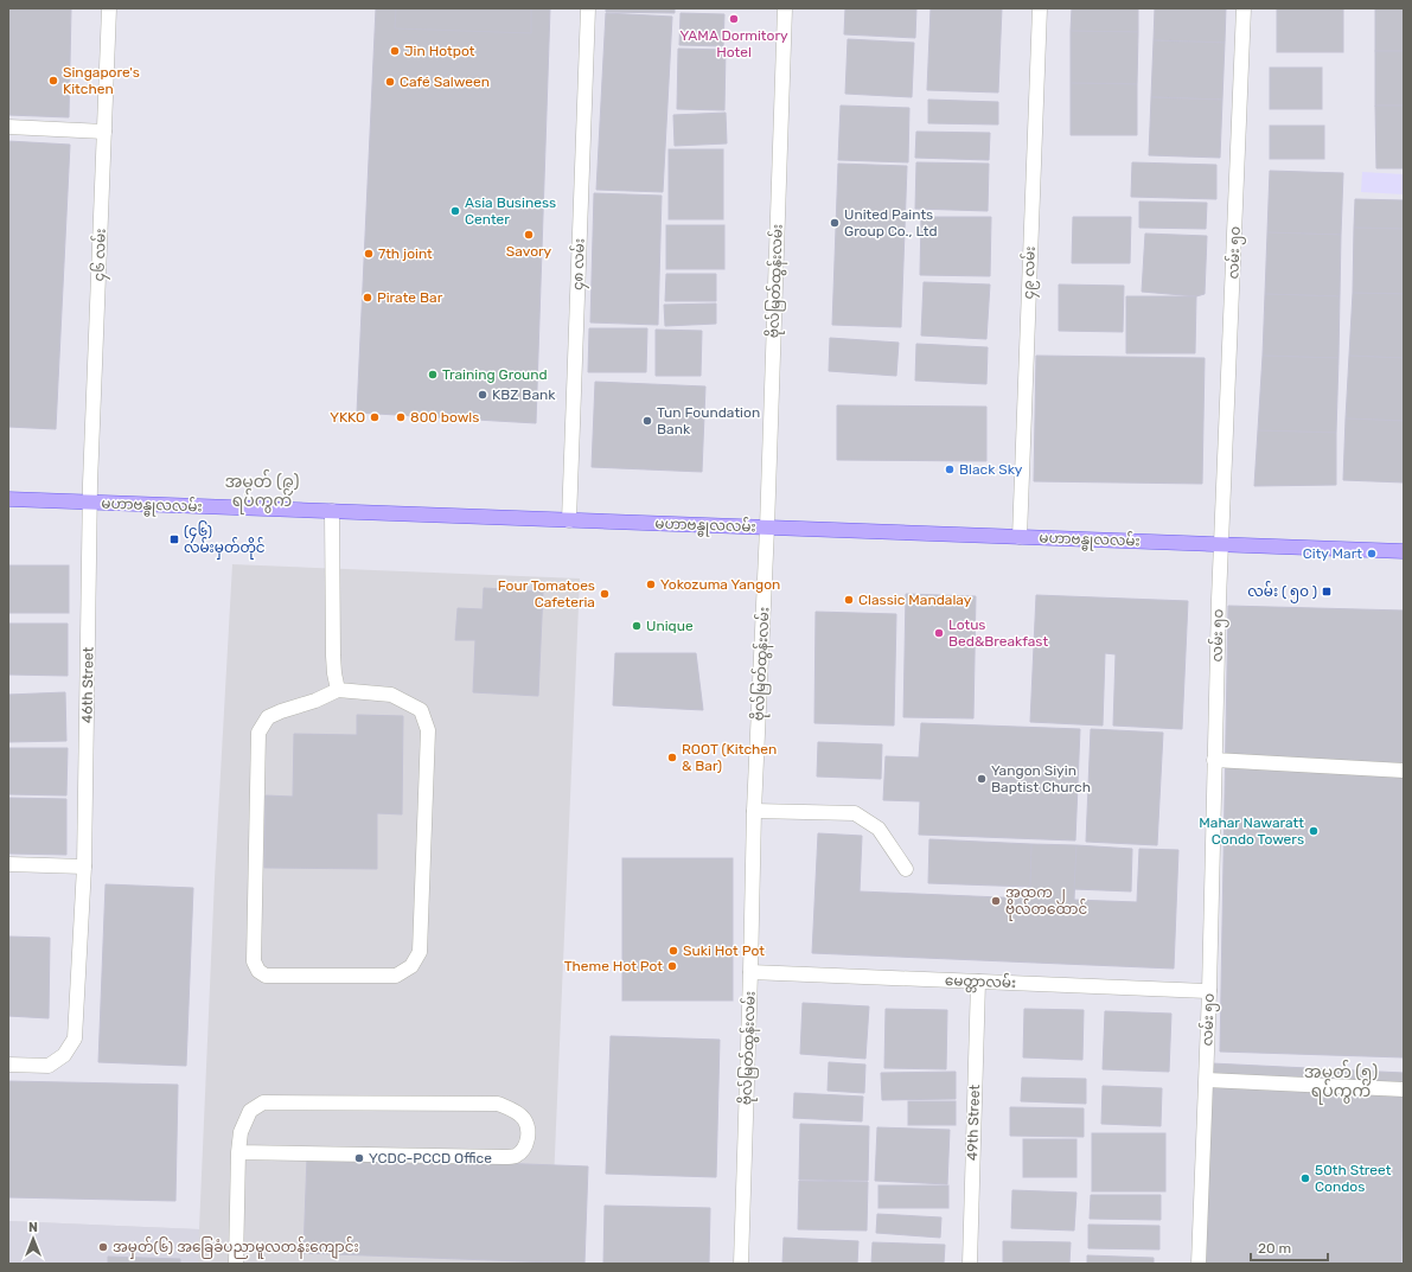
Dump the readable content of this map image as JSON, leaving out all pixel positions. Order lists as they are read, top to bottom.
{
  "streets": {
    "main road": ["မဟာဗန္ဓုလလမ်း"],
    "street": [
      "လမ်း ၅၀",
      "၄၆ လမ်း",
      "၄၈ လမ်း",
      "၄၉ လမ်း",
      "ဗိုလ်မြတ်ထွန်းလမ်း",
      "46th Street",
      "မေတ္တာလမ်း",
      "49th Street"
    ]
  },
  "crossings": [
    ["လမ်း ၅၀", "မဟာဗန္ဓုလလမ်း"],
    ["လမ်း ၅၀", "မေတ္တာလမ်း"],
    ["၄၆ လမ်း", "မဟာဗန္ဓုလလမ်း"],
    ["၄၆ လမ်း", "46th Street"],
    ["၄၈ လမ်း", "မဟာဗန္ဓုလလမ်း"],
    ["၄၉ လမ်း", "မဟာဗန္ဓုလလမ်း"],
    ["ဗိုလ်မြတ်ထွန်းလမ်း", "မဟာဗန္ဓုလလမ်း"],
    ["ဗိုလ်မြတ်ထွန်းလမ်း", "မေတ္တာလမ်း"],
    ["မဟာဗန္ဓုလလမ်း", "46th Street"],
    ["မေတ္တာလမ်း", "49th Street"]
  ],
  "districts": ["အမှတ် (၉) ရပ်ကွက်", "အမှတ် (၅) ရပ်ကွက်"],
  "places": {
    "other": [
      "YAMA Dormitory Hotel",
      "Jin Hotpot",
      "Singapore's Kitchen",
      "Café Salween",
      "Asia Business Center",
      "United Paints Group Co., Ltd",
      "Savory",
      "7th joint",
      "Pirate Bar",
      "Training Ground",
      "KBZ Bank",
      "YKKO",
      "800 bowls",
      "Tun Foundation Bank",
      "Black Sky",
      "City Mart",
      "Yokozuma Yangon",
      "Four Tomatoes Cafeteria",
      "Classic Mandalay",
      "Unique",
      "Lotus Bed&Breakfast",
      "ROOT (Kitchen & Bar)",
      "Yangon Siyin Baptist Church",
      "Mahar Nawaratt Condo Towers",
      "အထက ၂ ဗိုလ်တထောင်",
      "Suki Hot Pot",
      "Theme Hot Pot",
      "YCDC-PCCD Office",
      "50th Street Condos",
      "အမှတ်(၆) အခြေခံပညာမူလတန်းကျောင်း"
    ],
    "transit": ["(၄၆) လမ်းမှတ်တိုင်", "လမ်း ( ၅၀ )"]
  },
  "scale_bar": "20 m",
  "north": "top"
}
